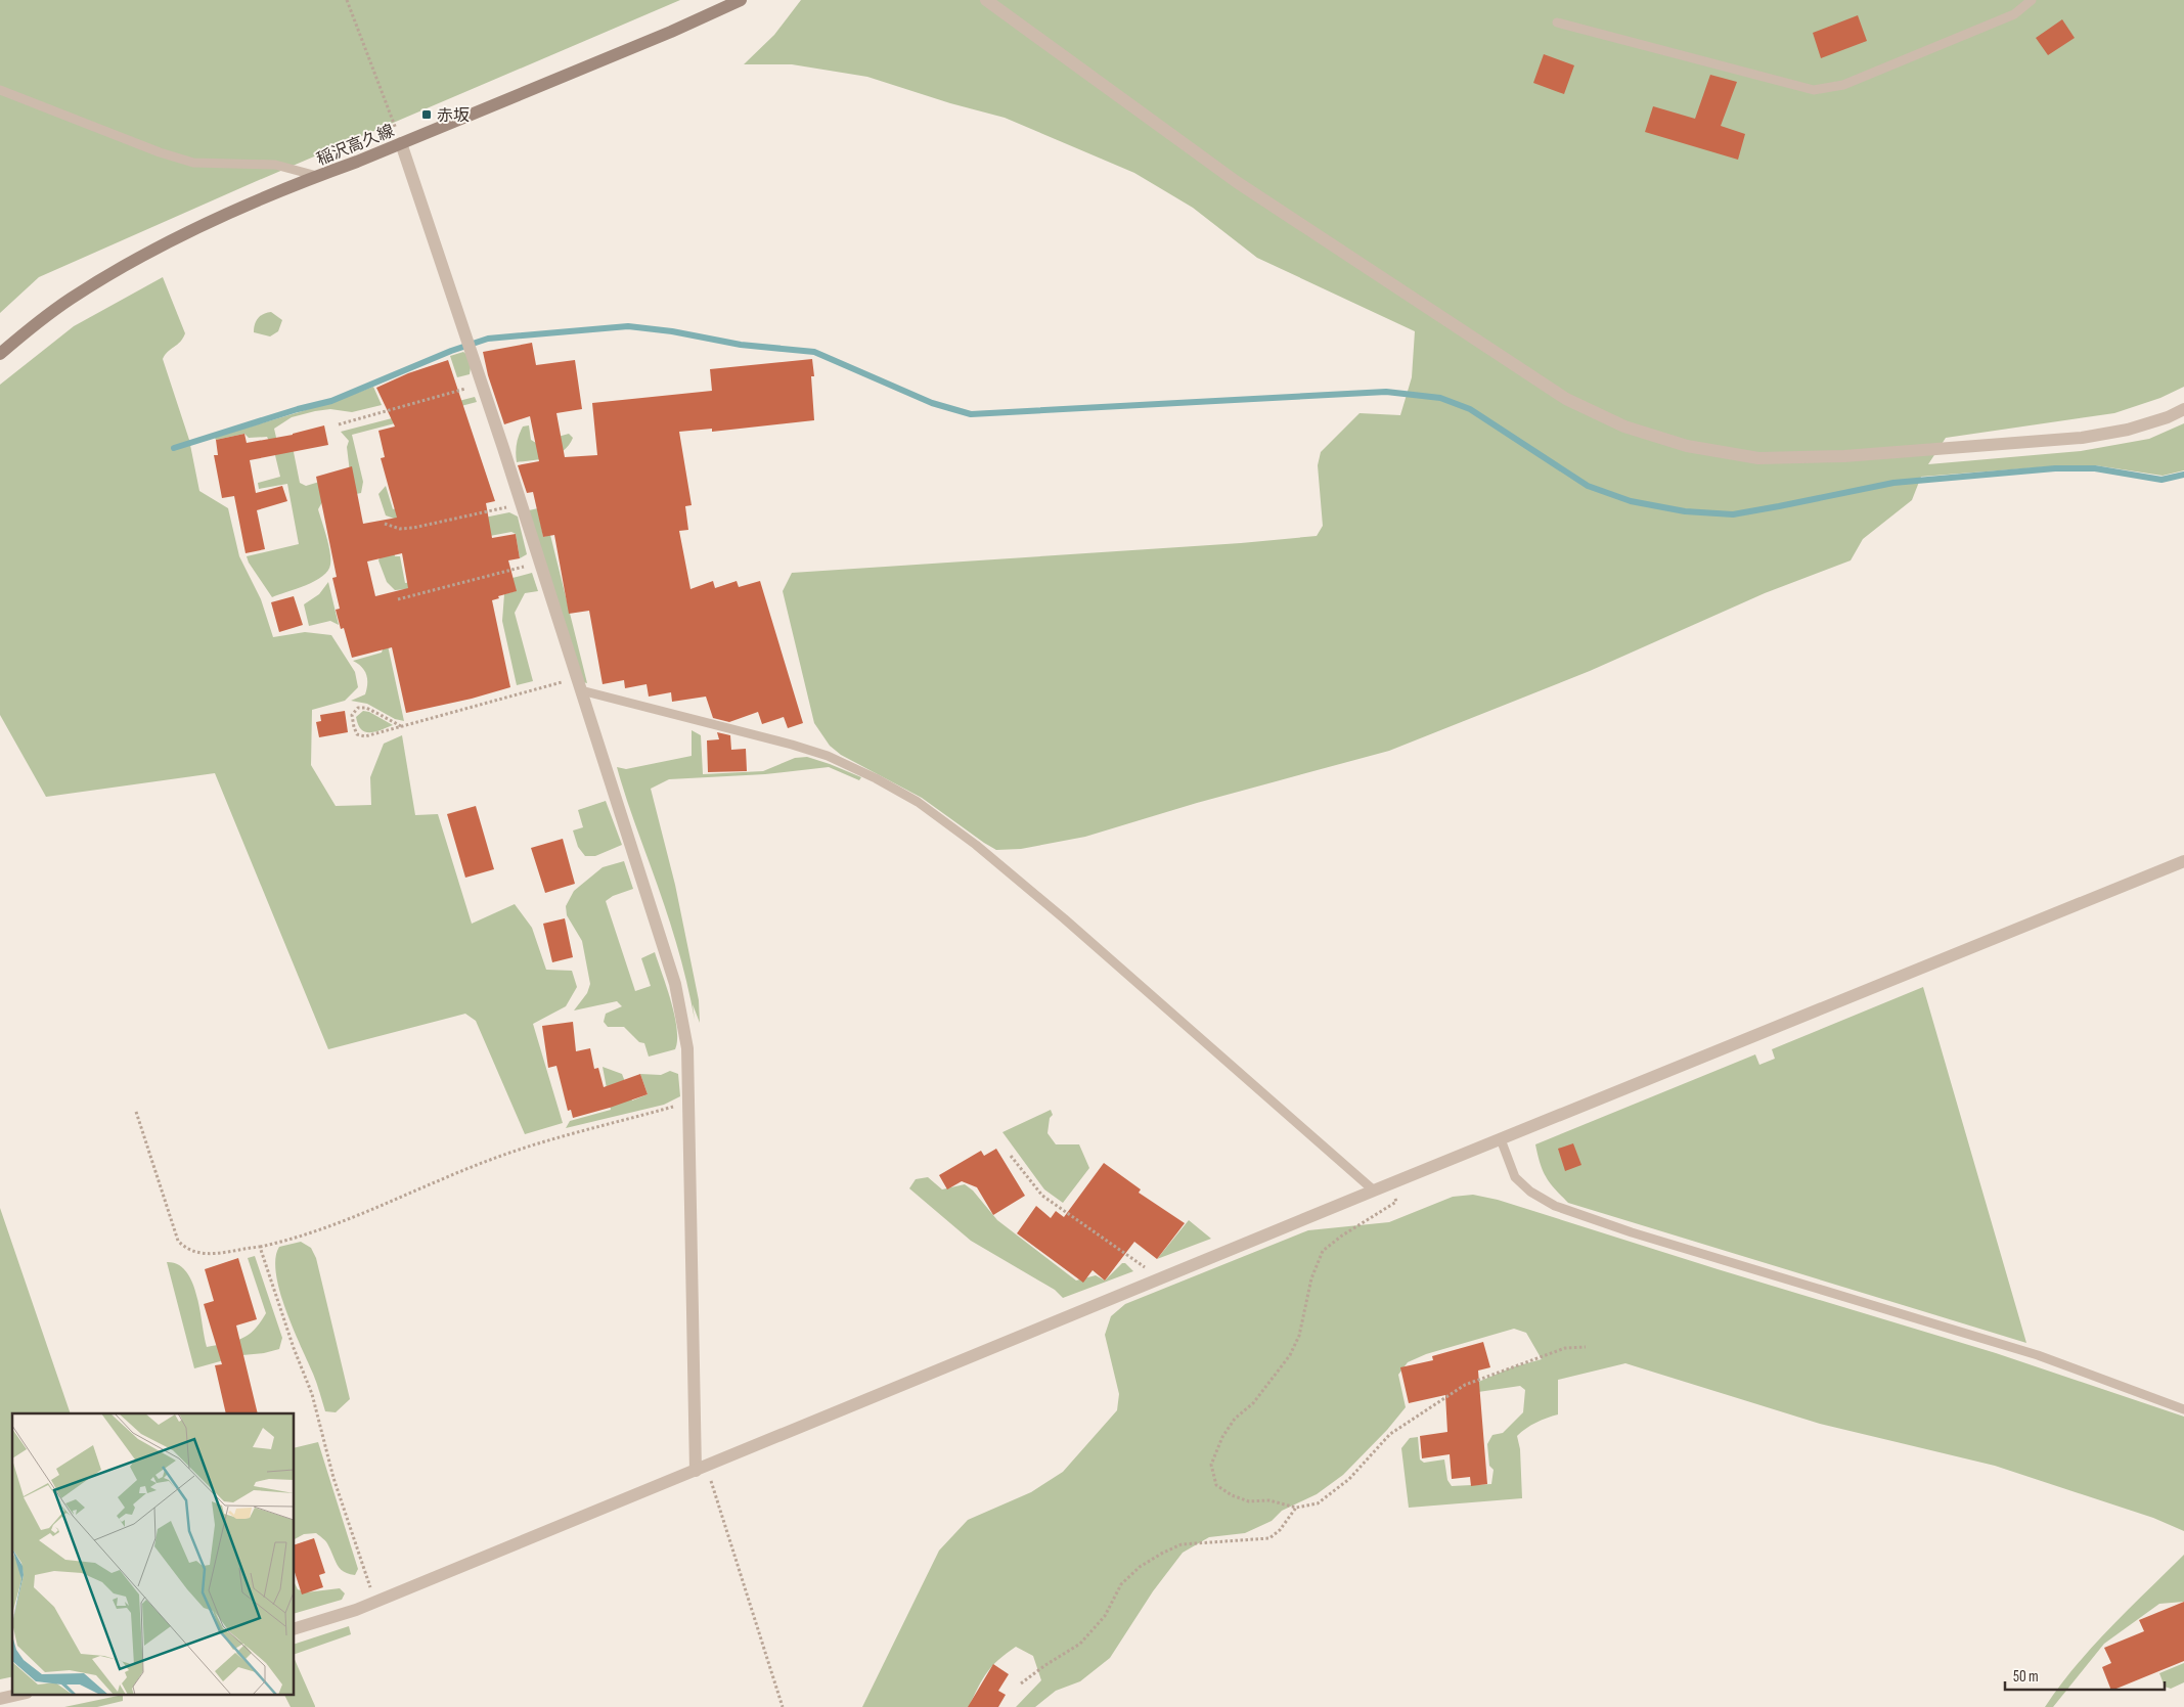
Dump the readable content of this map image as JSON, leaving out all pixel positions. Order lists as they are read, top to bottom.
{
  "streets": {
    "main road": ["稲沢高久線"]
  },
  "places": {
    "transit": ["赤坂"]
  },
  "scale_bar": "50 m"
}
